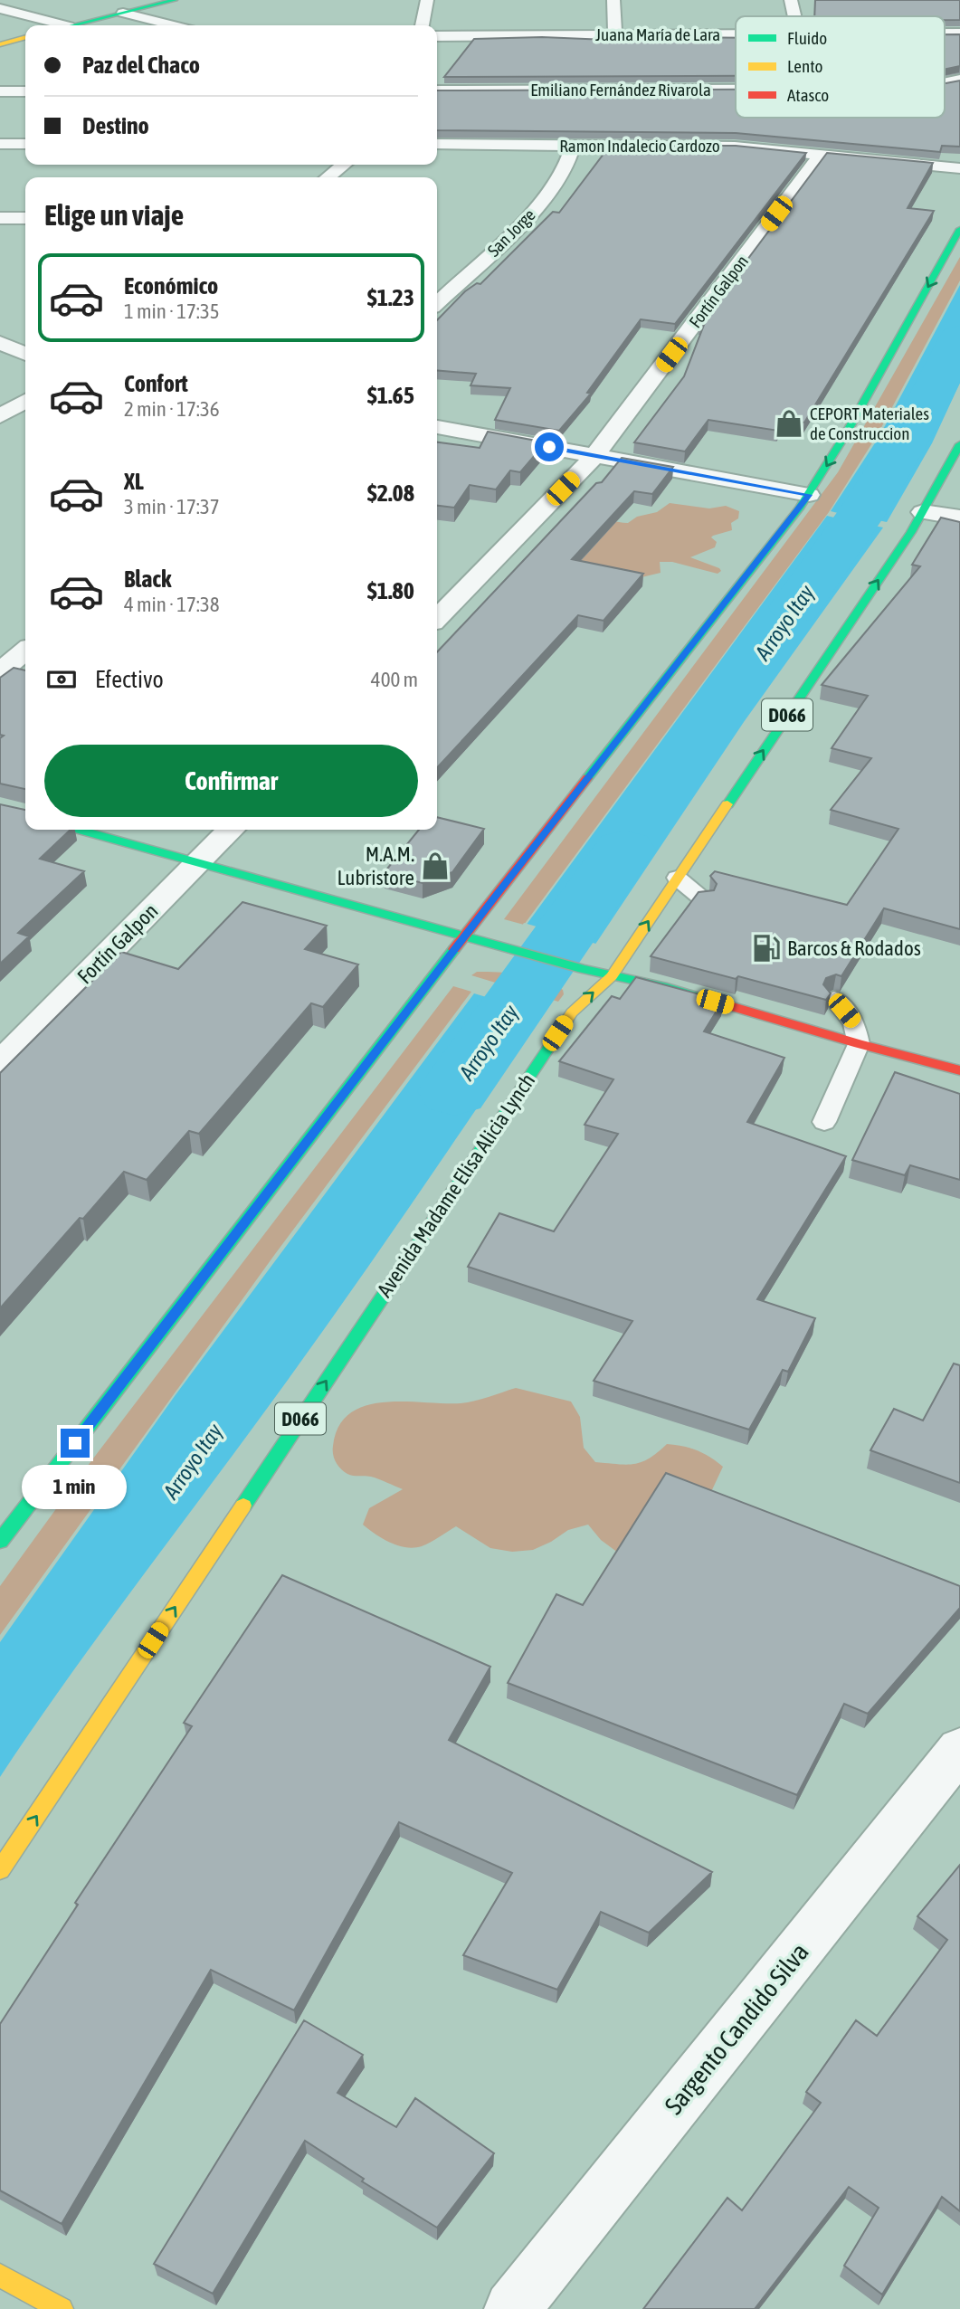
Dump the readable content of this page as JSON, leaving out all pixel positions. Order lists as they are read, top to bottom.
{
  "streets": {
    "main road": ["D066", "Avenida Madame Elisa Alicia Lynch"],
    "street": [
      "Juana María de Lara",
      "Emiliano Fernández Rivarola",
      "Ramon Indalecio Cardozo",
      "San Jorge",
      "Fortín Galpon",
      "Sargento Candido Silva"
    ]
  },
  "crossings": [
    ["Ramon Indalecio Cardozo", "San Jorge"],
    ["Ramon Indalecio Cardozo", "Fortín Galpon"]
  ],
  "one_way": ["Avenida Madame Elisa Alicia Lynch"],
  "water": ["Arroyo Itay"],
  "places": {
    "shop": ["CEPORT Materiales de Construccion", "M.A.M. Lubristore"],
    "fuel station": ["Barcos & Rodados"]
  },
  "legend": ["Fluido", "Lento", "Atasco"],
  "page": {
    "banner": ["Paz del Chaco", "Destino"],
    "heading": "Elige un viaje",
    "list": [
      {
        "name": "Económico",
        "note": "1 min · 17:35",
        "value": "$1.23"
      },
      {
        "name": "Confort",
        "note": "2 min · 17:36",
        "value": "$1.65"
      },
      {
        "name": "XL",
        "note": "3 min · 17:37",
        "value": "$2.08"
      },
      {
        "name": "Black",
        "note": "4 min · 17:38",
        "value": "$1.80"
      }
    ],
    "pay": ["Efectivo", "400 m"],
    "buttons": "Confirmar",
    "bubble": "1 min"
  }
}
